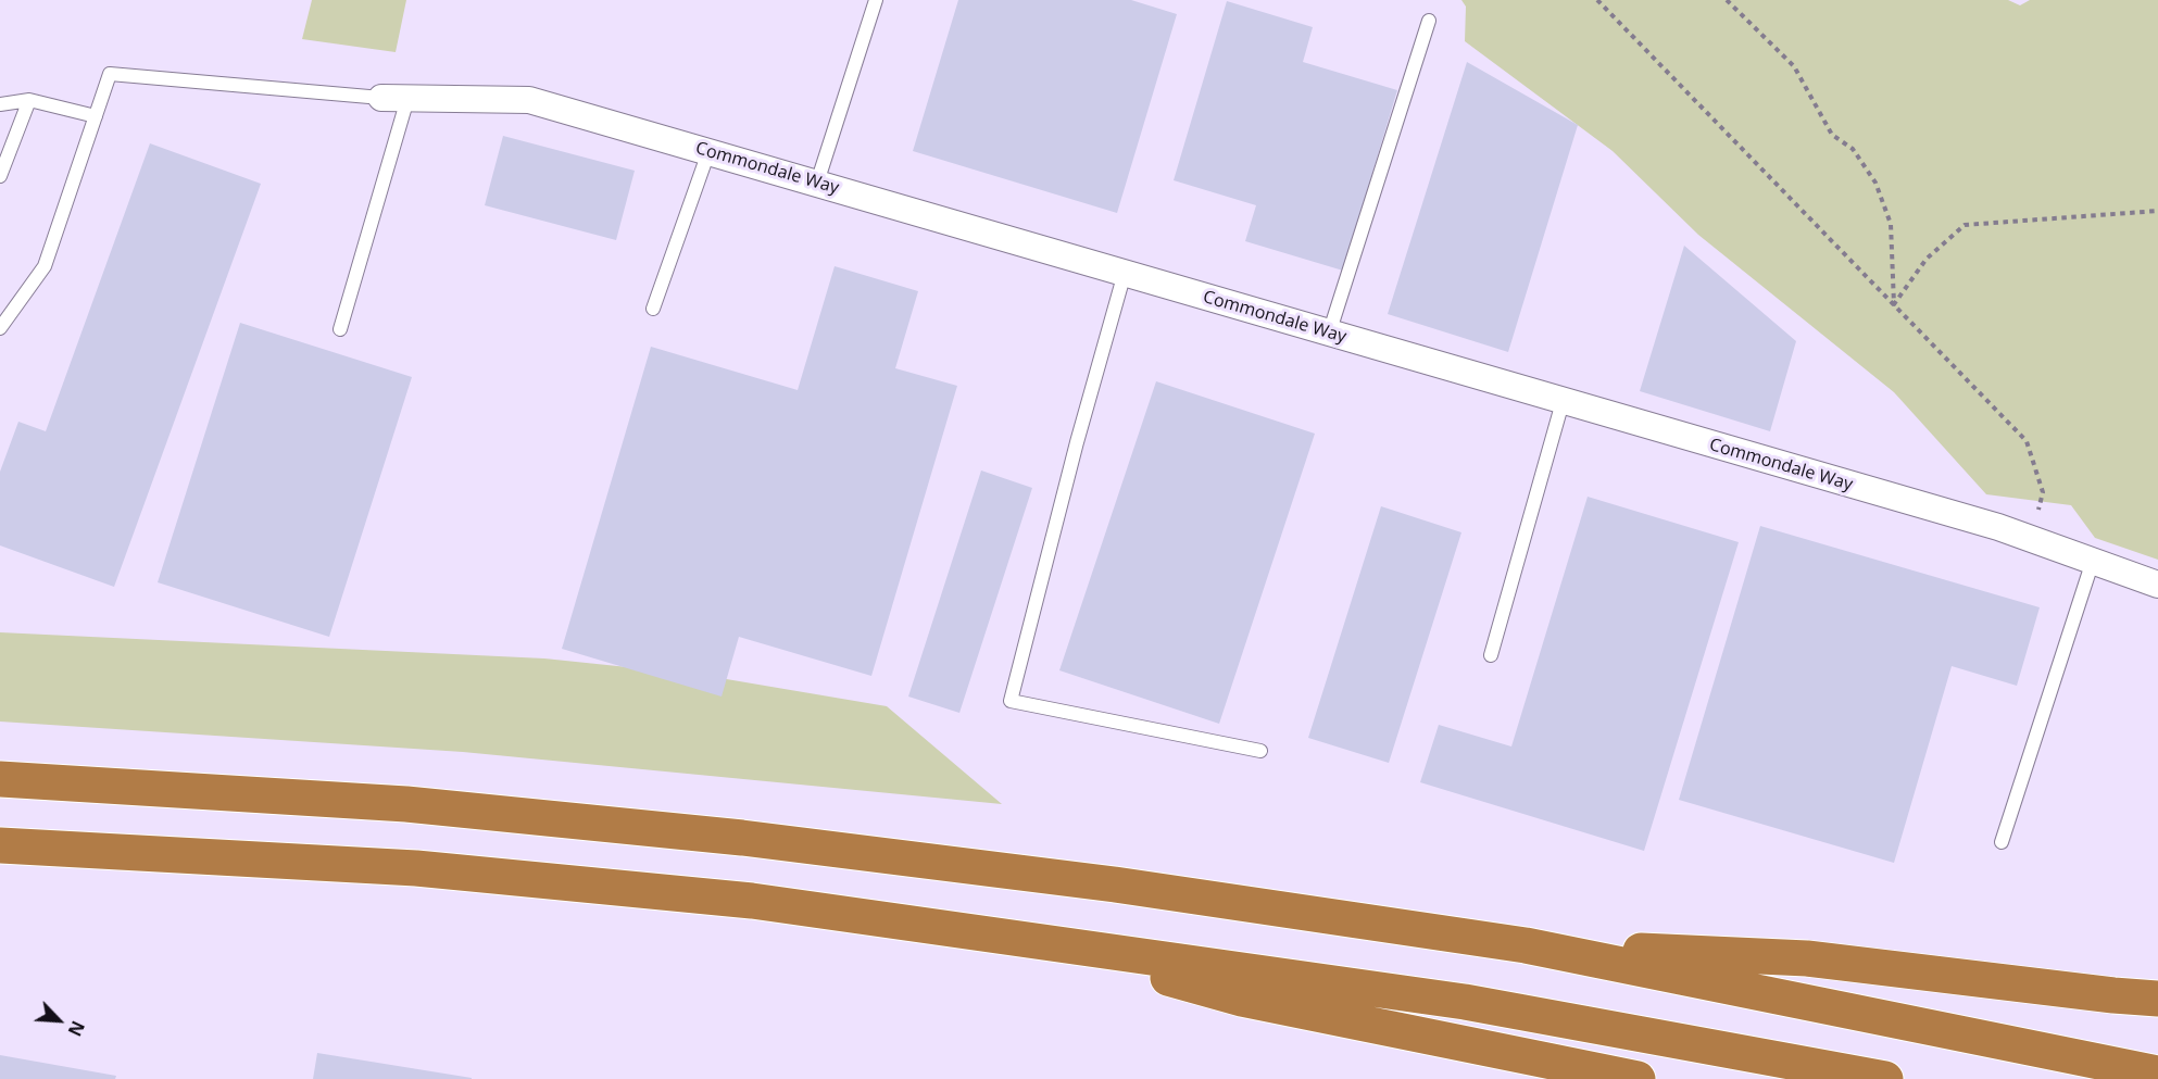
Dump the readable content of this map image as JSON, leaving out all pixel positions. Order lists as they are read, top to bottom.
{
  "streets": {
    "street": ["Commondale Way"]
  },
  "north": "bottom right"
}
